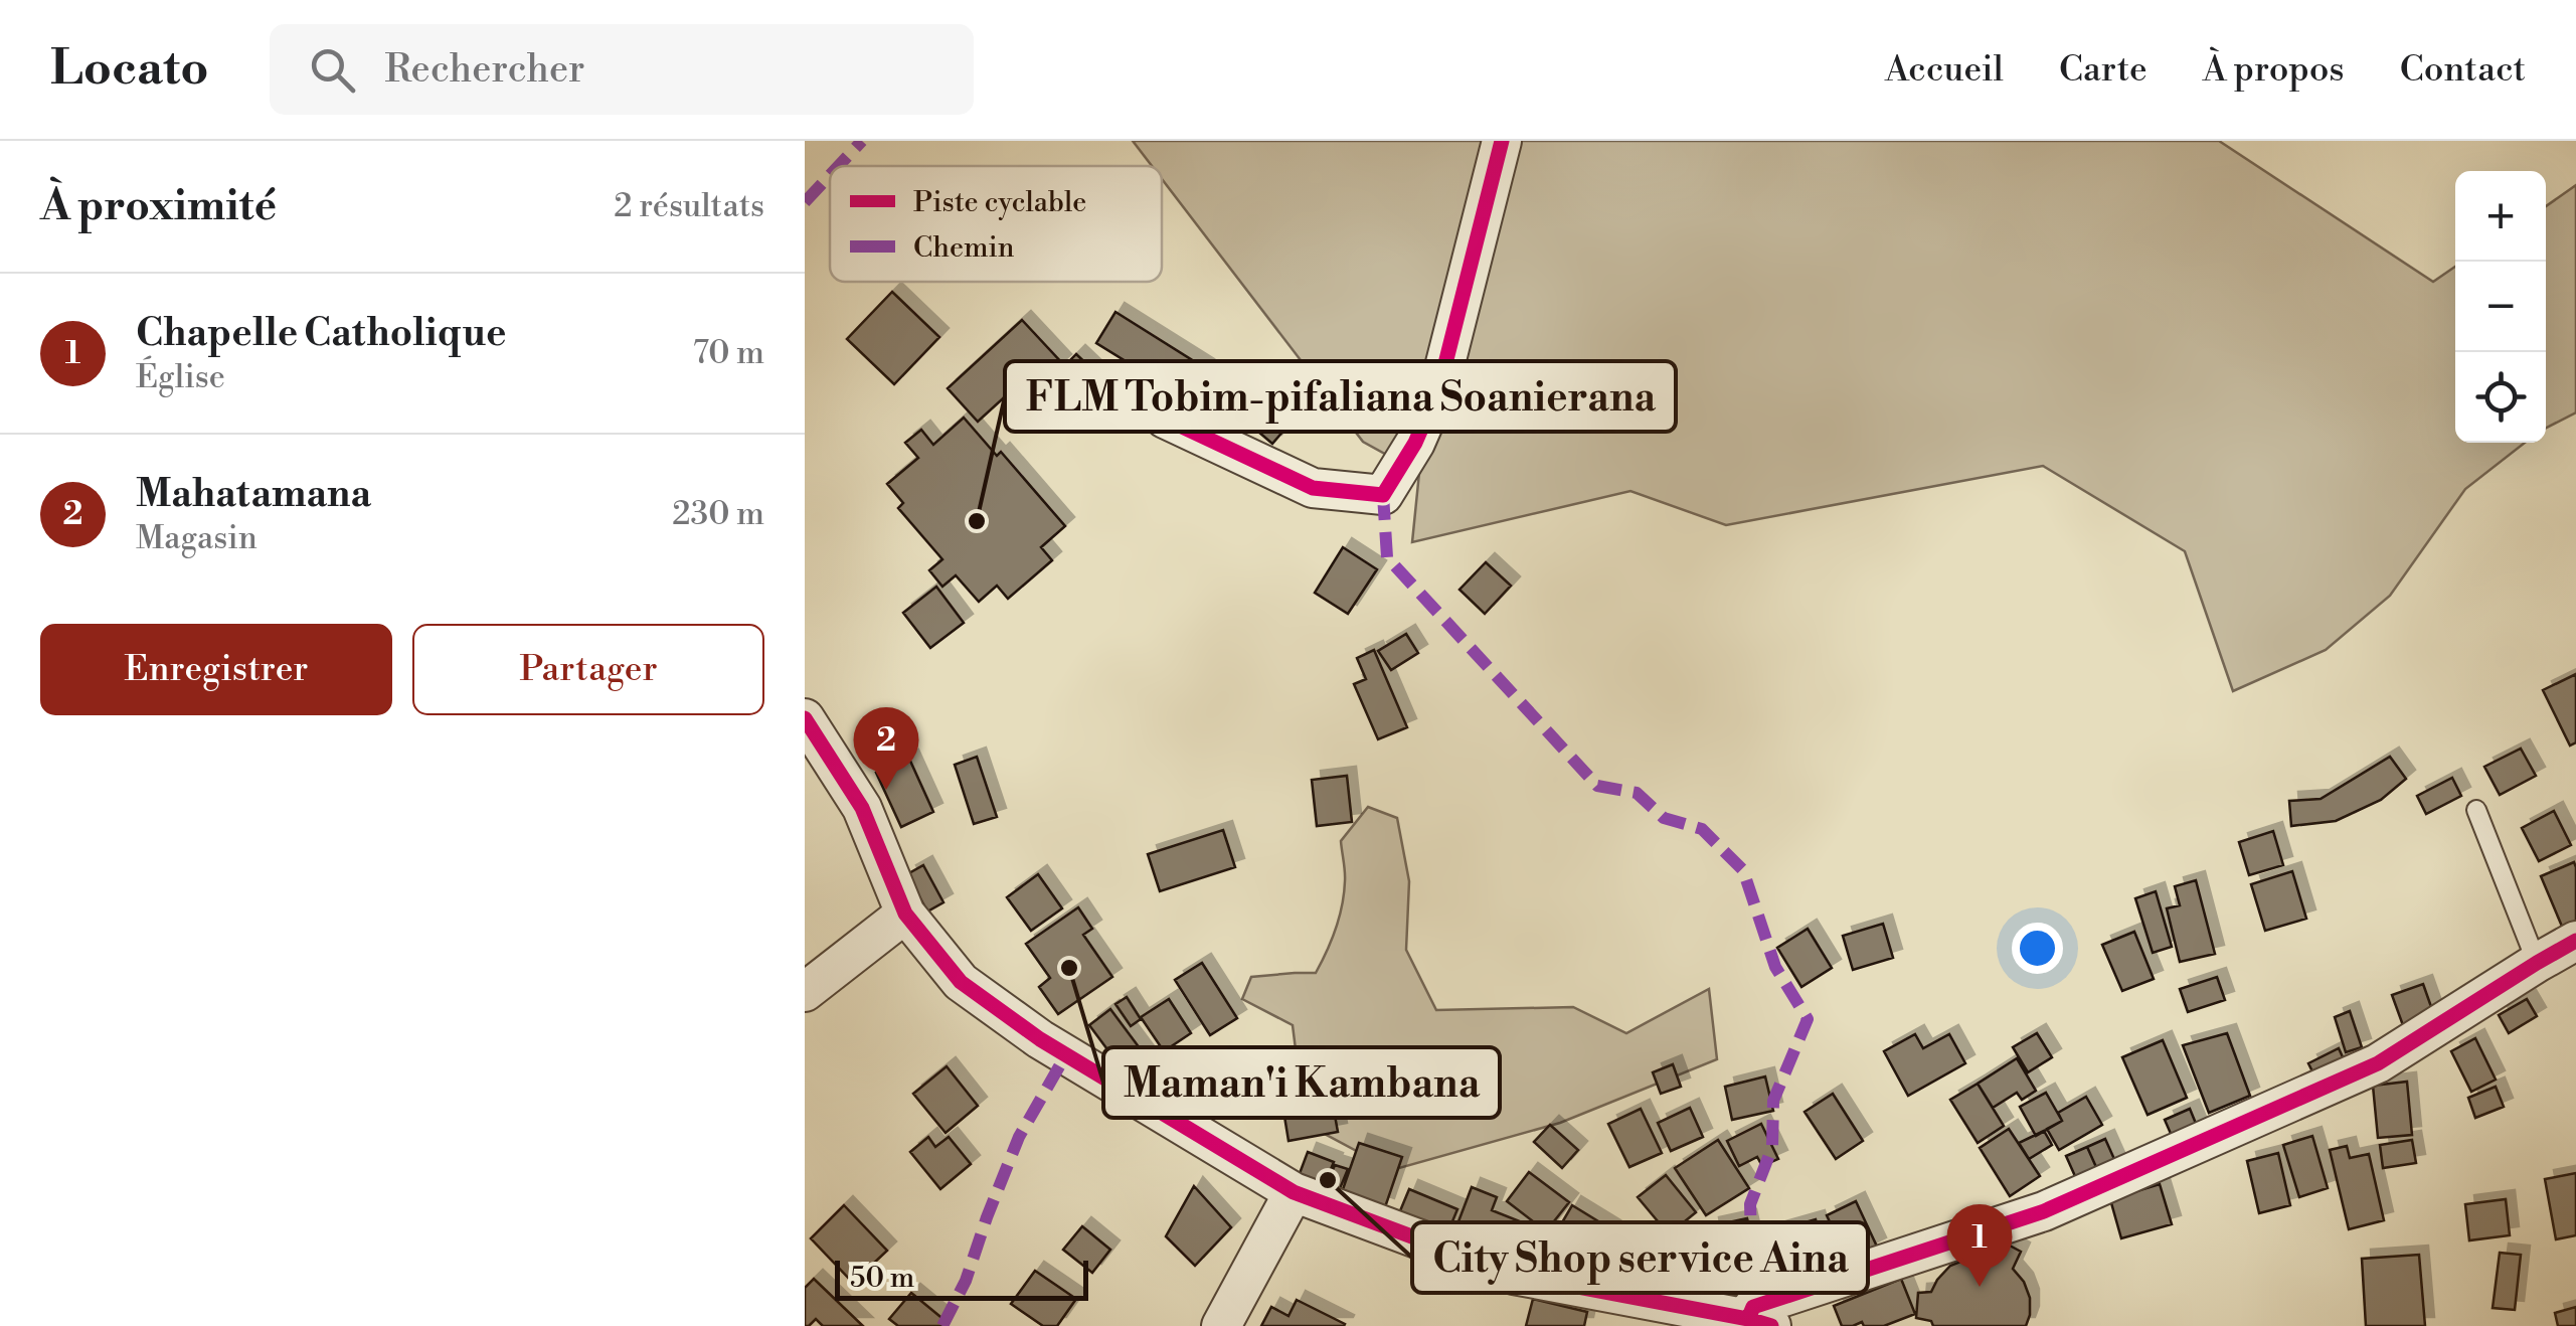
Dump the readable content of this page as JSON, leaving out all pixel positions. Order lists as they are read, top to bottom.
{
  "places": ["FLM Tobim-pifaliana Soanierana", "Maman'i Kambana", "City Shop service Aina"],
  "legend": ["Piste cyclable", "Chemin"],
  "scale_bar": "50 m",
  "page": {
    "header": "Locato",
    "search": "Rechercher",
    "nav": [
      "Accueil",
      "Carte",
      "À propos",
      "Contact"
    ],
    "heading": ["À proximité", "2 résultats"],
    "map_buttons": ["+", "−"],
    "list": [
      {
        "mark": "1",
        "name": "Chapelle Catholique",
        "note": "Église",
        "value": "70 m"
      },
      {
        "mark": "2",
        "name": "Mahatamana",
        "note": "Magasin",
        "value": "230 m"
      }
    ],
    "buttons": ["Enregistrer", "Partager"],
    "pins": ["2", "1"],
    "scale": "50 m"
  }
}
